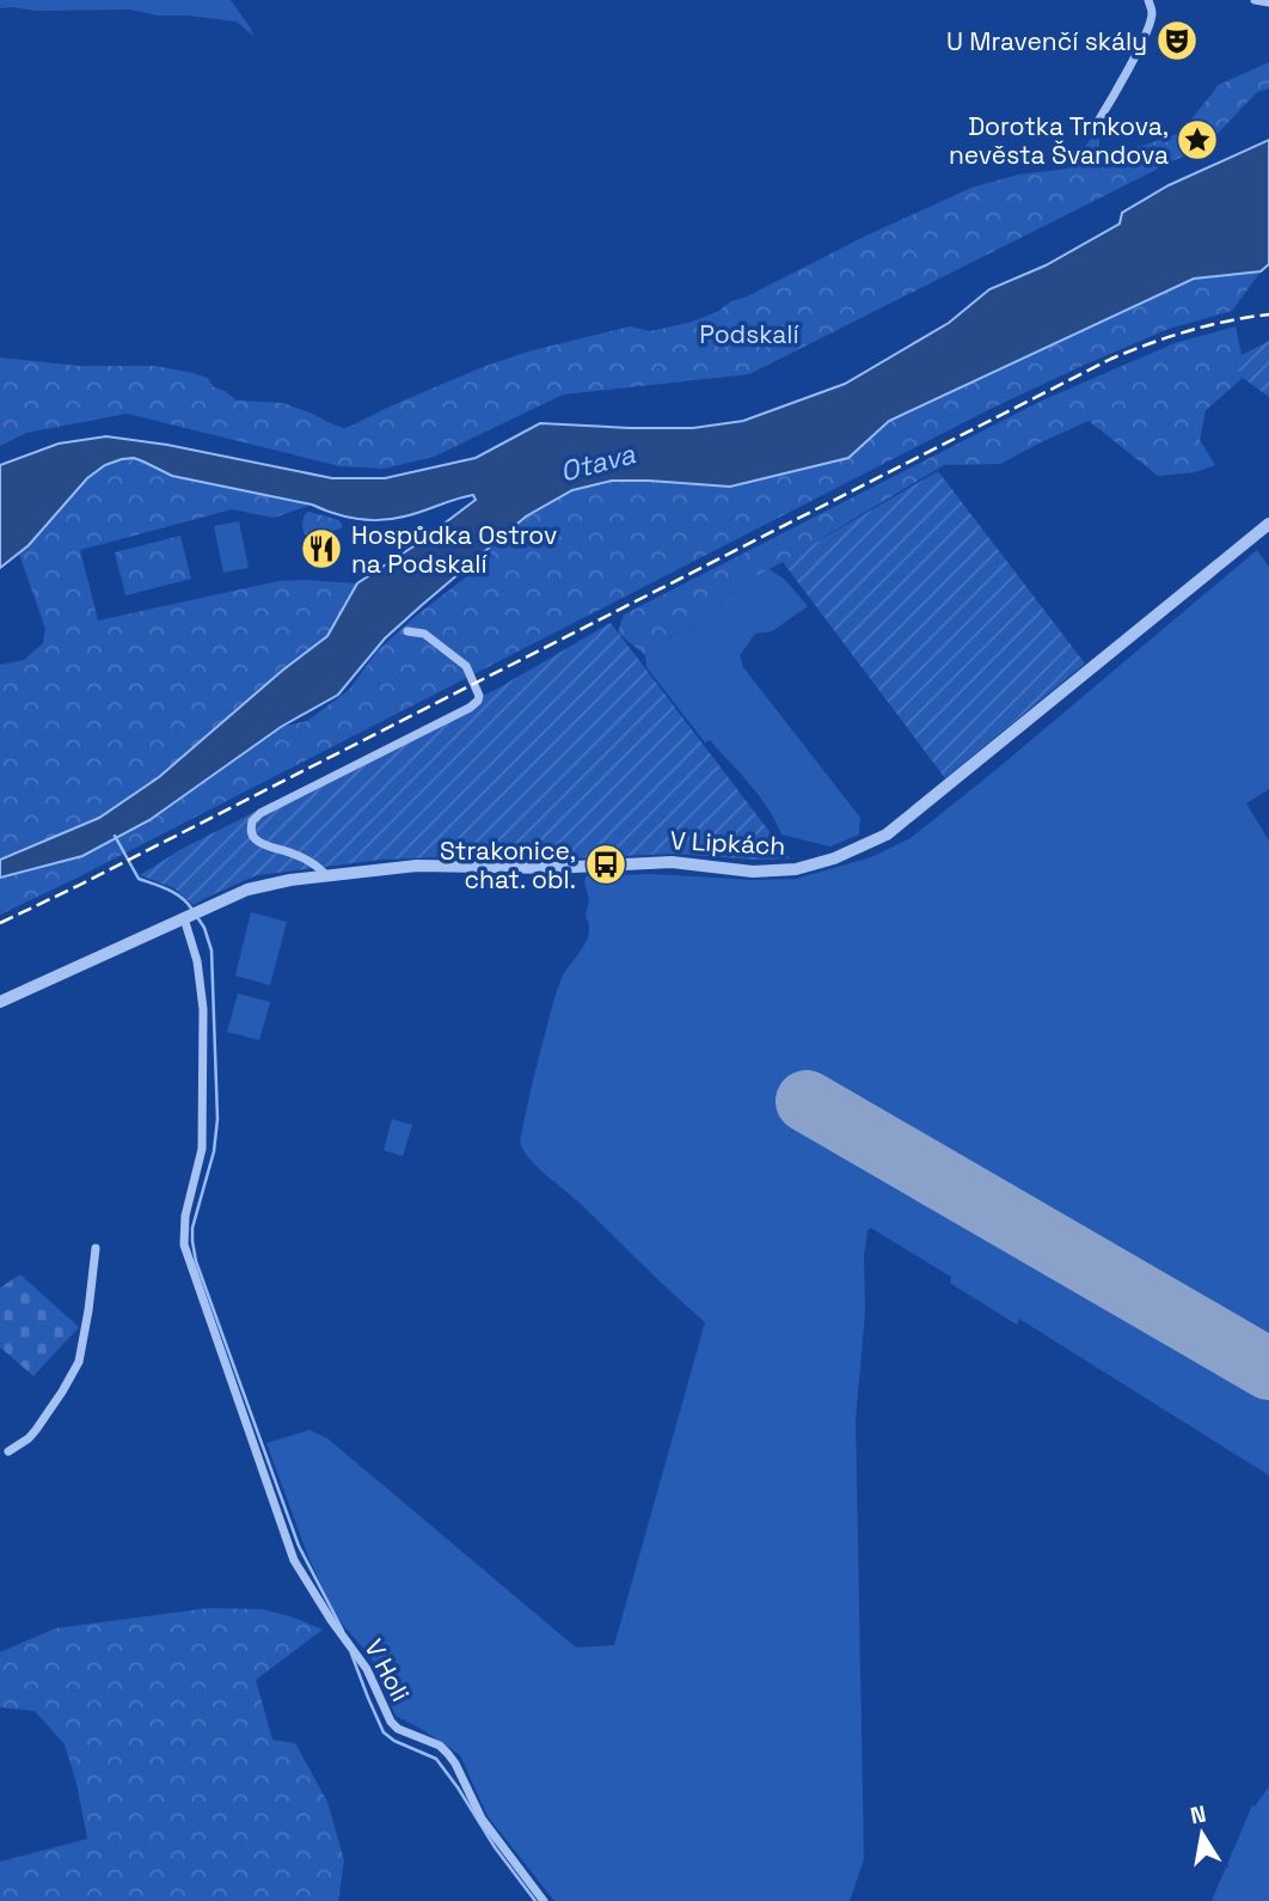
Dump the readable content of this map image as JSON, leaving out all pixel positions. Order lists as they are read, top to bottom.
{
  "streets": {
    "street": ["V Lipkách", "V Holi"]
  },
  "crossings": [
    ["V Lipkách", "V Holi"]
  ],
  "water": ["Otava"],
  "parks": ["Podskalí"],
  "places": {
    "theatre": ["U Mravenčí skály"],
    "place": ["Dorotka Trnkova, nevěsta Švandova"],
    "restaurant": ["Hospůdka Ostrov na Podskalí"],
    "bus stop": ["Strakonice, chat. obl."]
  },
  "north": "top"
}
